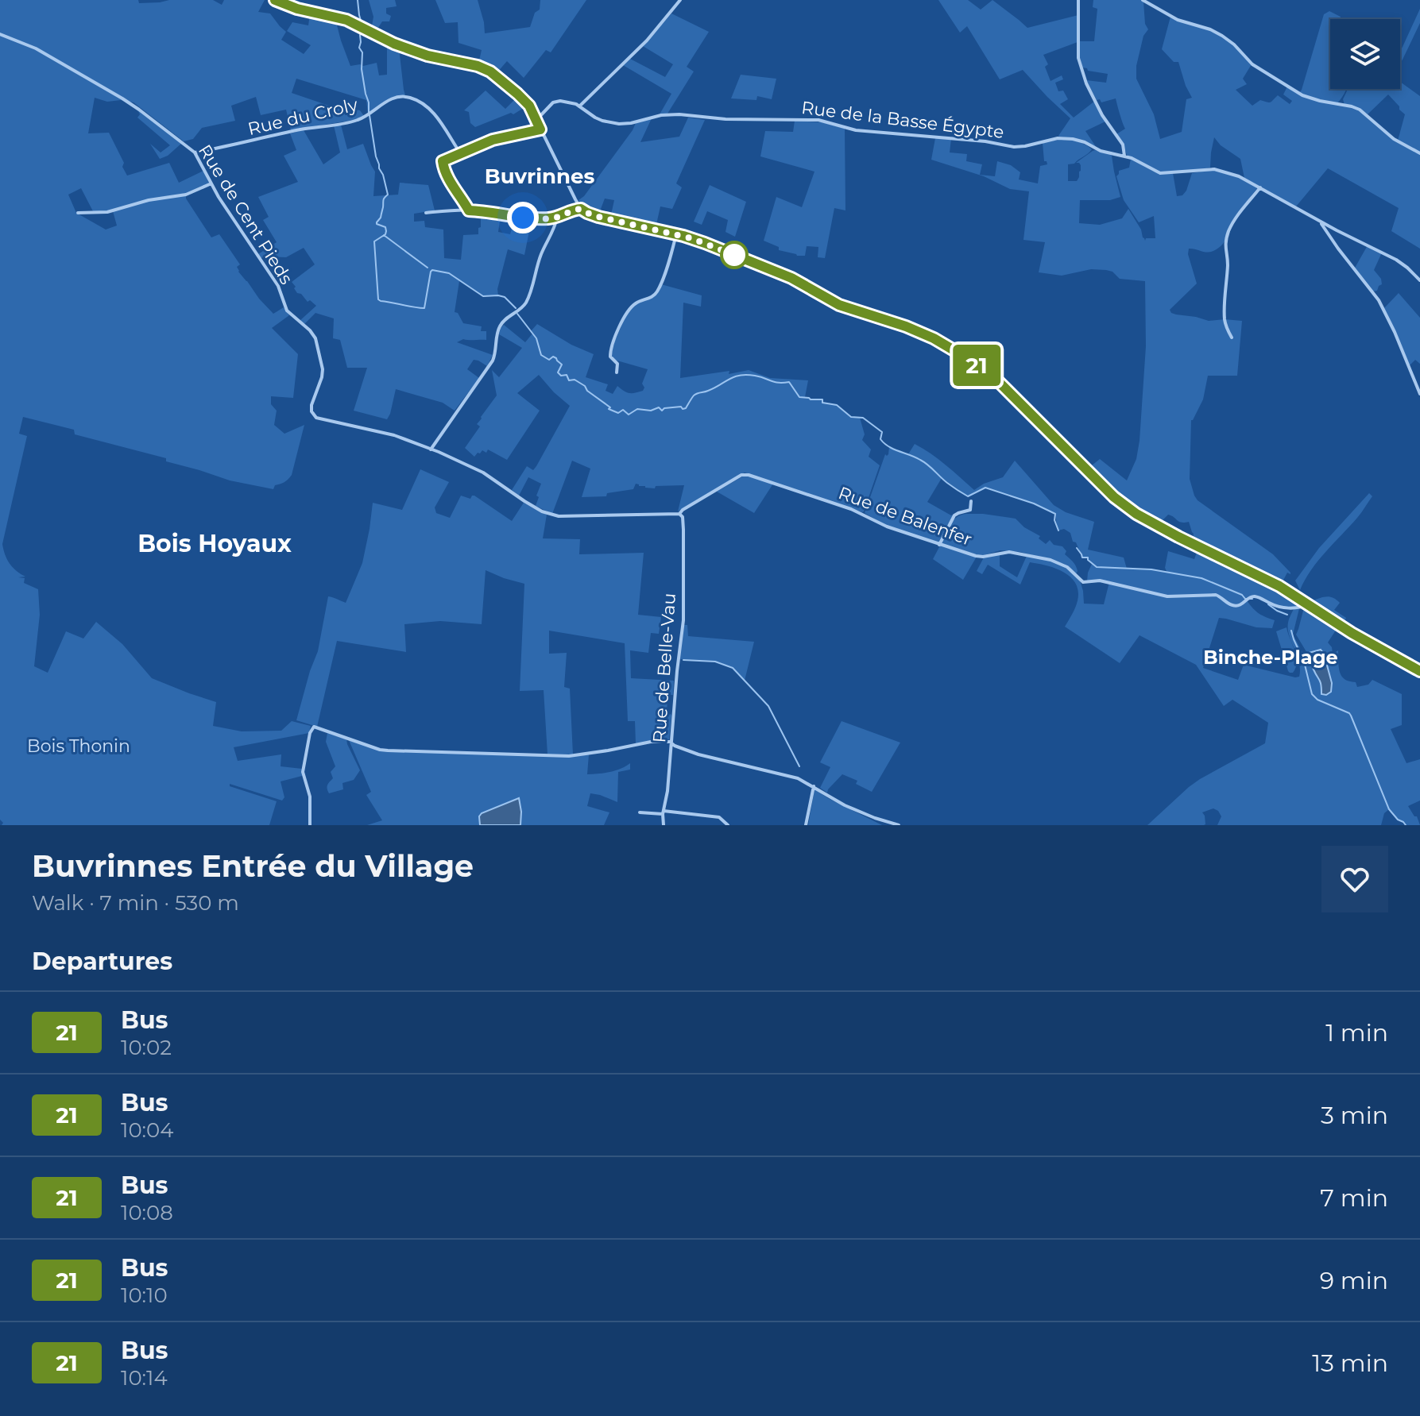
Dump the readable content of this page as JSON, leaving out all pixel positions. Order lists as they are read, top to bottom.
{
  "streets": {
    "street": [
      "Rue du Croly",
      "Rue de la Basse Égypte",
      "Rue de Cent Pieds",
      "Rue de Balenfer",
      "Rue de Belle-Vau"
    ]
  },
  "crossings": [
    ["Rue du Croly", "Rue de Cent Pieds"],
    ["Rue de Cent Pieds", "Rue de Balenfer"],
    ["Rue de Cent Pieds", "Rue de Belle-Vau"],
    ["Rue de Balenfer", "Rue de Belle-Vau"]
  ],
  "districts": ["Buvrinnes", "Bois Hoyaux", "Binche-Plage"],
  "parks": ["Bois Thonin"],
  "lines": ["bus line 21"],
  "page": {
    "on_map": "21",
    "heading": [
      ["Buvrinnes Entrée du Village", "Walk · 7 min · 530 m"],
      "Departures"
    ],
    "list": [
      {
        "mark": "21",
        "name": "Bus",
        "note": "10:02",
        "value": "1 min"
      },
      {
        "mark": "21",
        "name": "Bus",
        "note": "10:04",
        "value": "3 min"
      },
      {
        "mark": "21",
        "name": "Bus",
        "note": "10:08",
        "value": "7 min"
      },
      {
        "mark": "21",
        "name": "Bus",
        "note": "10:10",
        "value": "9 min"
      },
      {
        "mark": "21",
        "name": "Bus",
        "note": "10:14",
        "value": "13 min"
      }
    ]
  }
}
